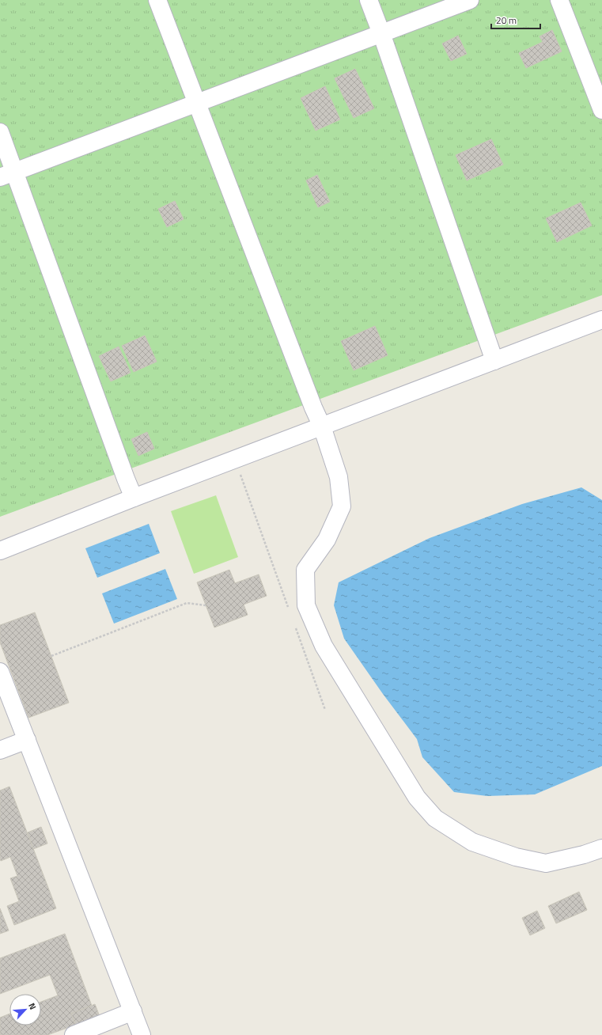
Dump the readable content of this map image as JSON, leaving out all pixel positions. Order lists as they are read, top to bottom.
{
  "scale_bar": "20 m",
  "north": "top right"
}
